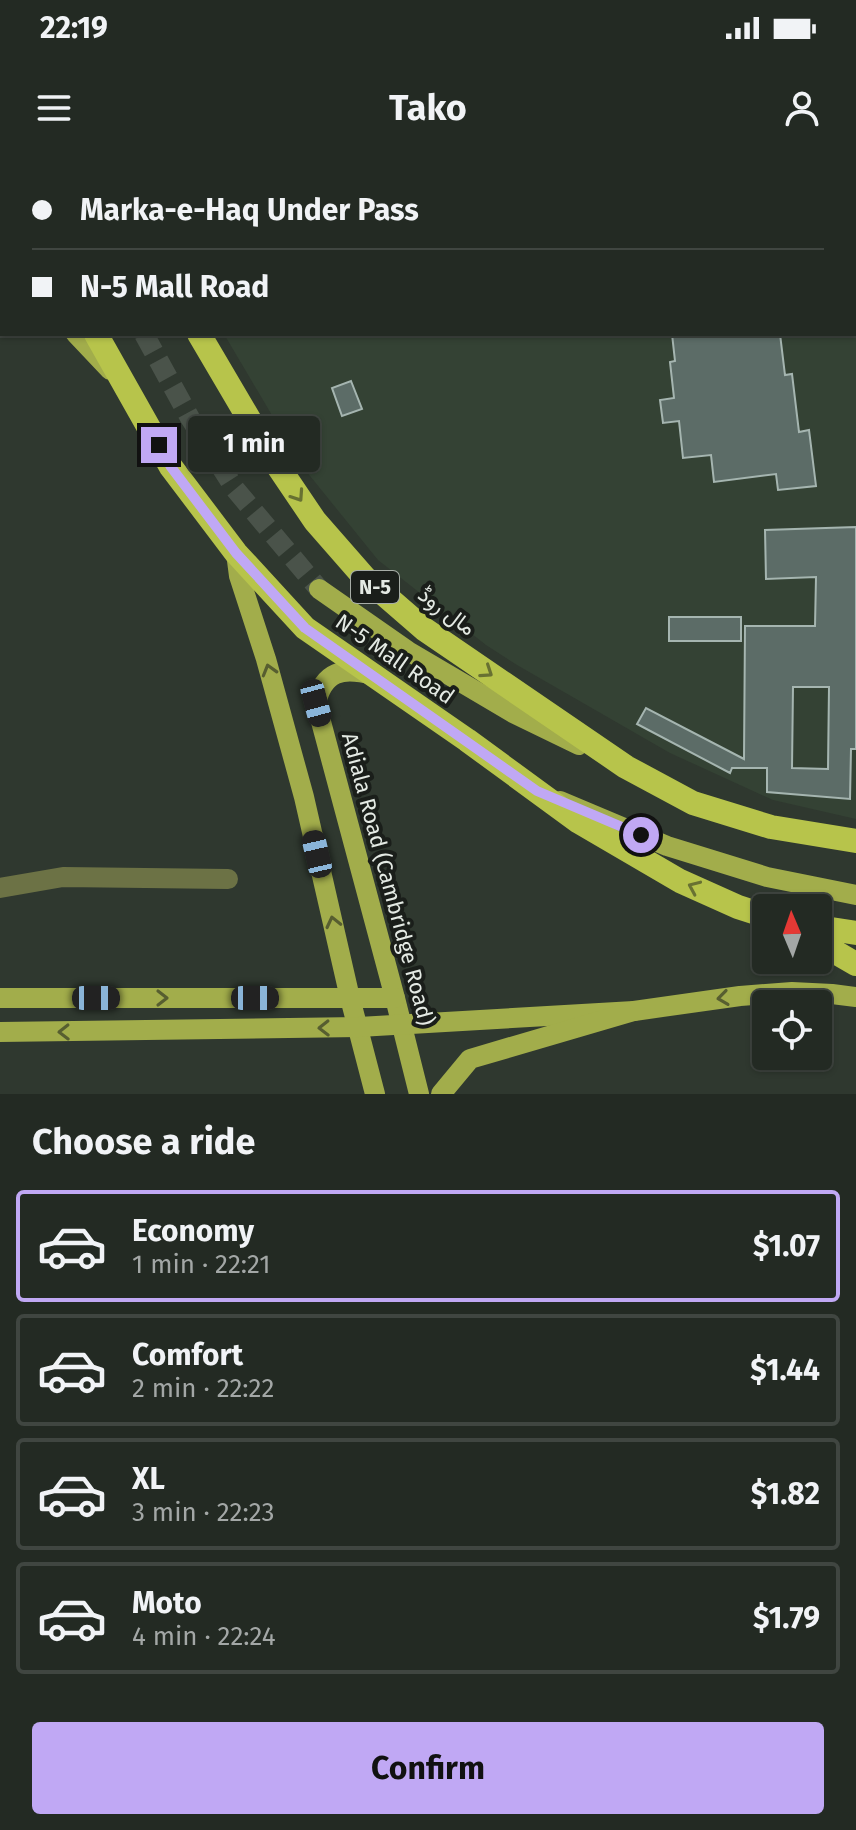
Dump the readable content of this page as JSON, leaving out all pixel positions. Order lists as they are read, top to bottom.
{
  "streets": {
    "highway": ["N-5", "مال روڈ", "N-5 Mall Road"],
    "main road": ["Adiala Road (Cambridge Road)"]
  },
  "crossings": [
    ["N-5 Mall Road", "Adiala Road (Cambridge Road)"]
  ],
  "one_way": ["مال روڈ"],
  "north": "top",
  "page": {
    "status": "22:19",
    "header": "Tako",
    "banner": ["Marka-e-Haq Under Pass", "N-5 Mall Road"],
    "bubble": "1 min",
    "heading": "Choose a ride",
    "list": [
      {
        "name": "Economy",
        "note": "1 min · 22:21",
        "value": "$1.07"
      },
      {
        "name": "Comfort",
        "note": "2 min · 22:22",
        "value": "$1.44"
      },
      {
        "name": "XL",
        "note": "3 min · 22:23",
        "value": "$1.82"
      },
      {
        "name": "Moto",
        "note": "4 min · 22:24",
        "value": "$1.79"
      }
    ],
    "buttons": "Confirm"
  }
}
